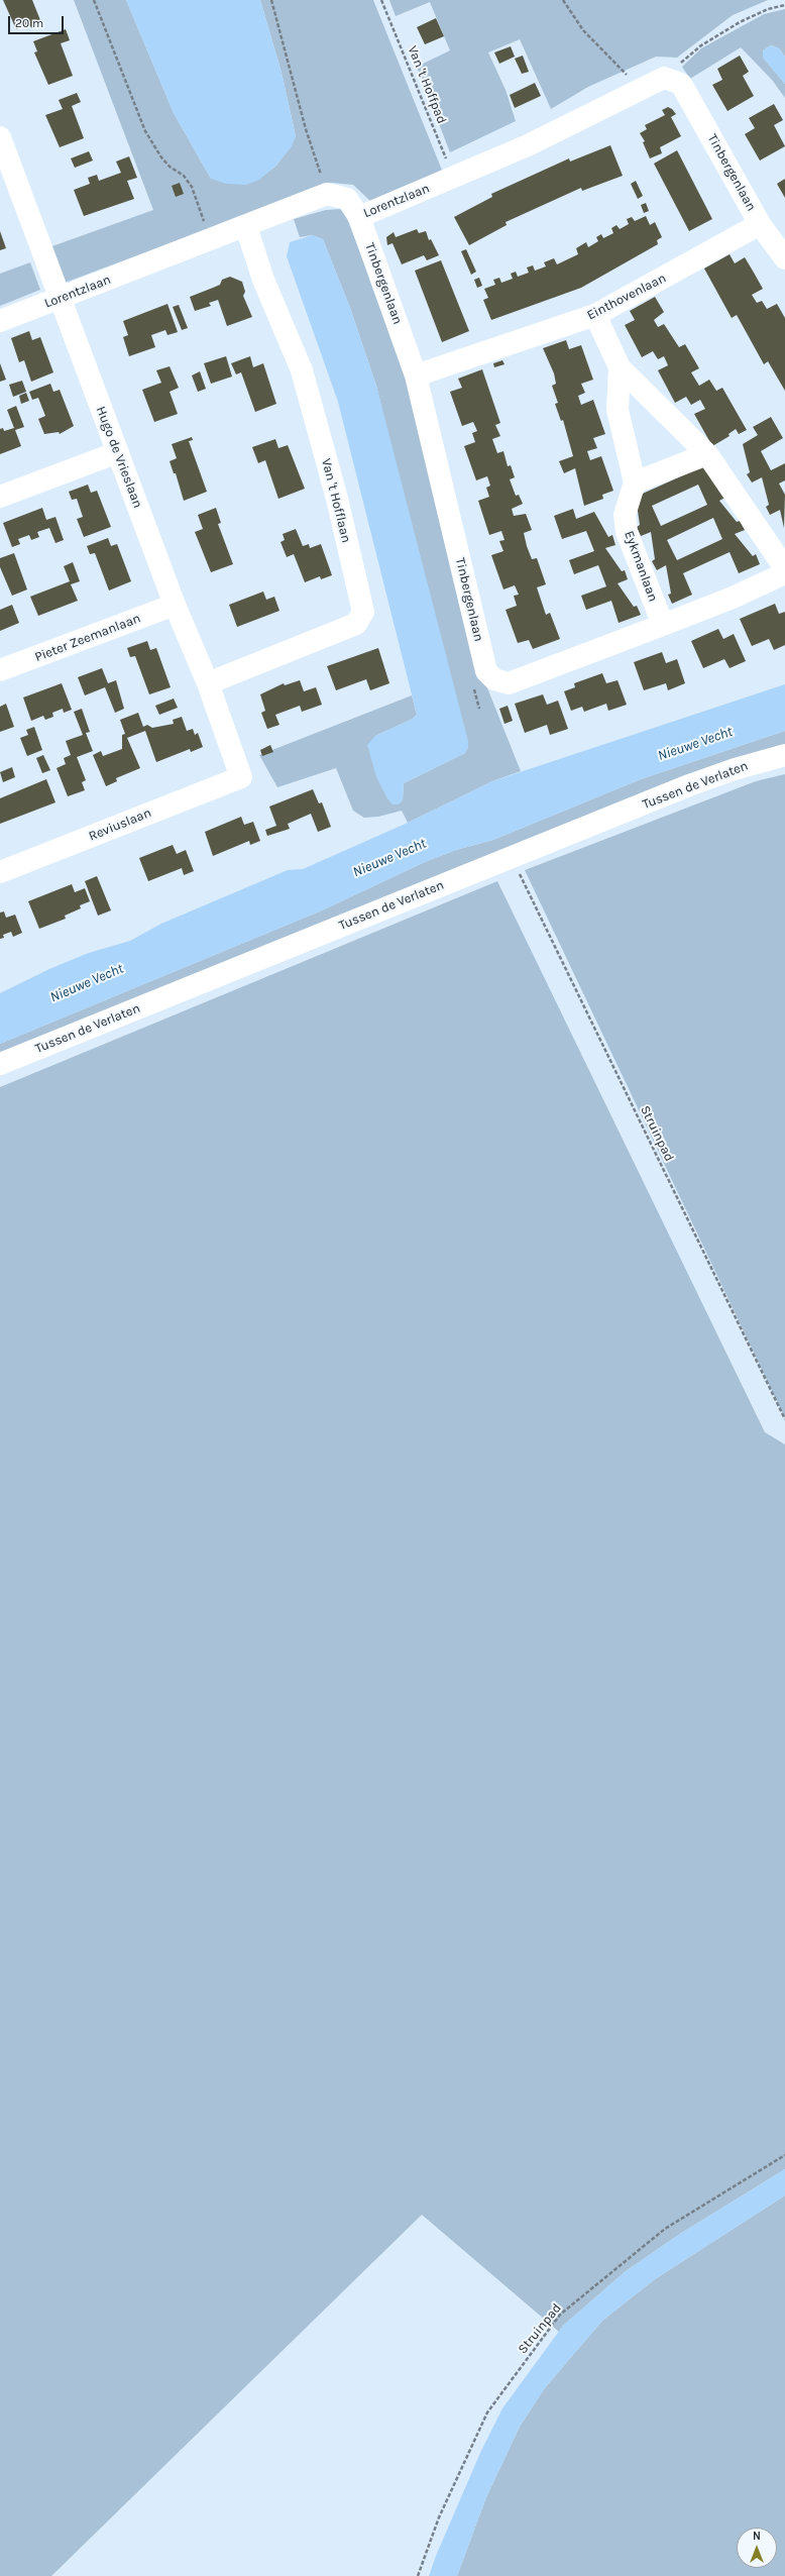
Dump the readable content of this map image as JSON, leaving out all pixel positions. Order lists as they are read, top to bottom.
{
  "streets": {
    "street": [
      "Tinbergenlaan",
      "Lorentzlaan",
      "Einthovenlaan",
      "Hugo de Vrieslaan",
      "Van 't Hofflaan",
      "Eykmanlaan",
      "Pieter Zeemanlaan",
      "Tussen de Verlaten",
      "Reviuslaan"
    ],
    "path": ["Van 't Hoffpad", "Struinpad"]
  },
  "crossings": [
    ["Van 't Hoffpad", "Lorentzlaan"],
    ["Tinbergenlaan", "Lorentzlaan"],
    ["Tinbergenlaan", "Einthovenlaan"],
    ["Tinbergenlaan", "Eykmanlaan"],
    ["Lorentzlaan", "Hugo de Vrieslaan"],
    ["Lorentzlaan", "Van 't Hofflaan"],
    ["Hugo de Vrieslaan", "Van 't Hofflaan"],
    ["Hugo de Vrieslaan", "Pieter Zeemanlaan"],
    ["Hugo de Vrieslaan", "Reviuslaan"],
    ["Tussen de Verlaten", "Struinpad"]
  ],
  "water": ["Nieuwe Vecht"],
  "scale_bar": "20 m",
  "north": "top"
}
